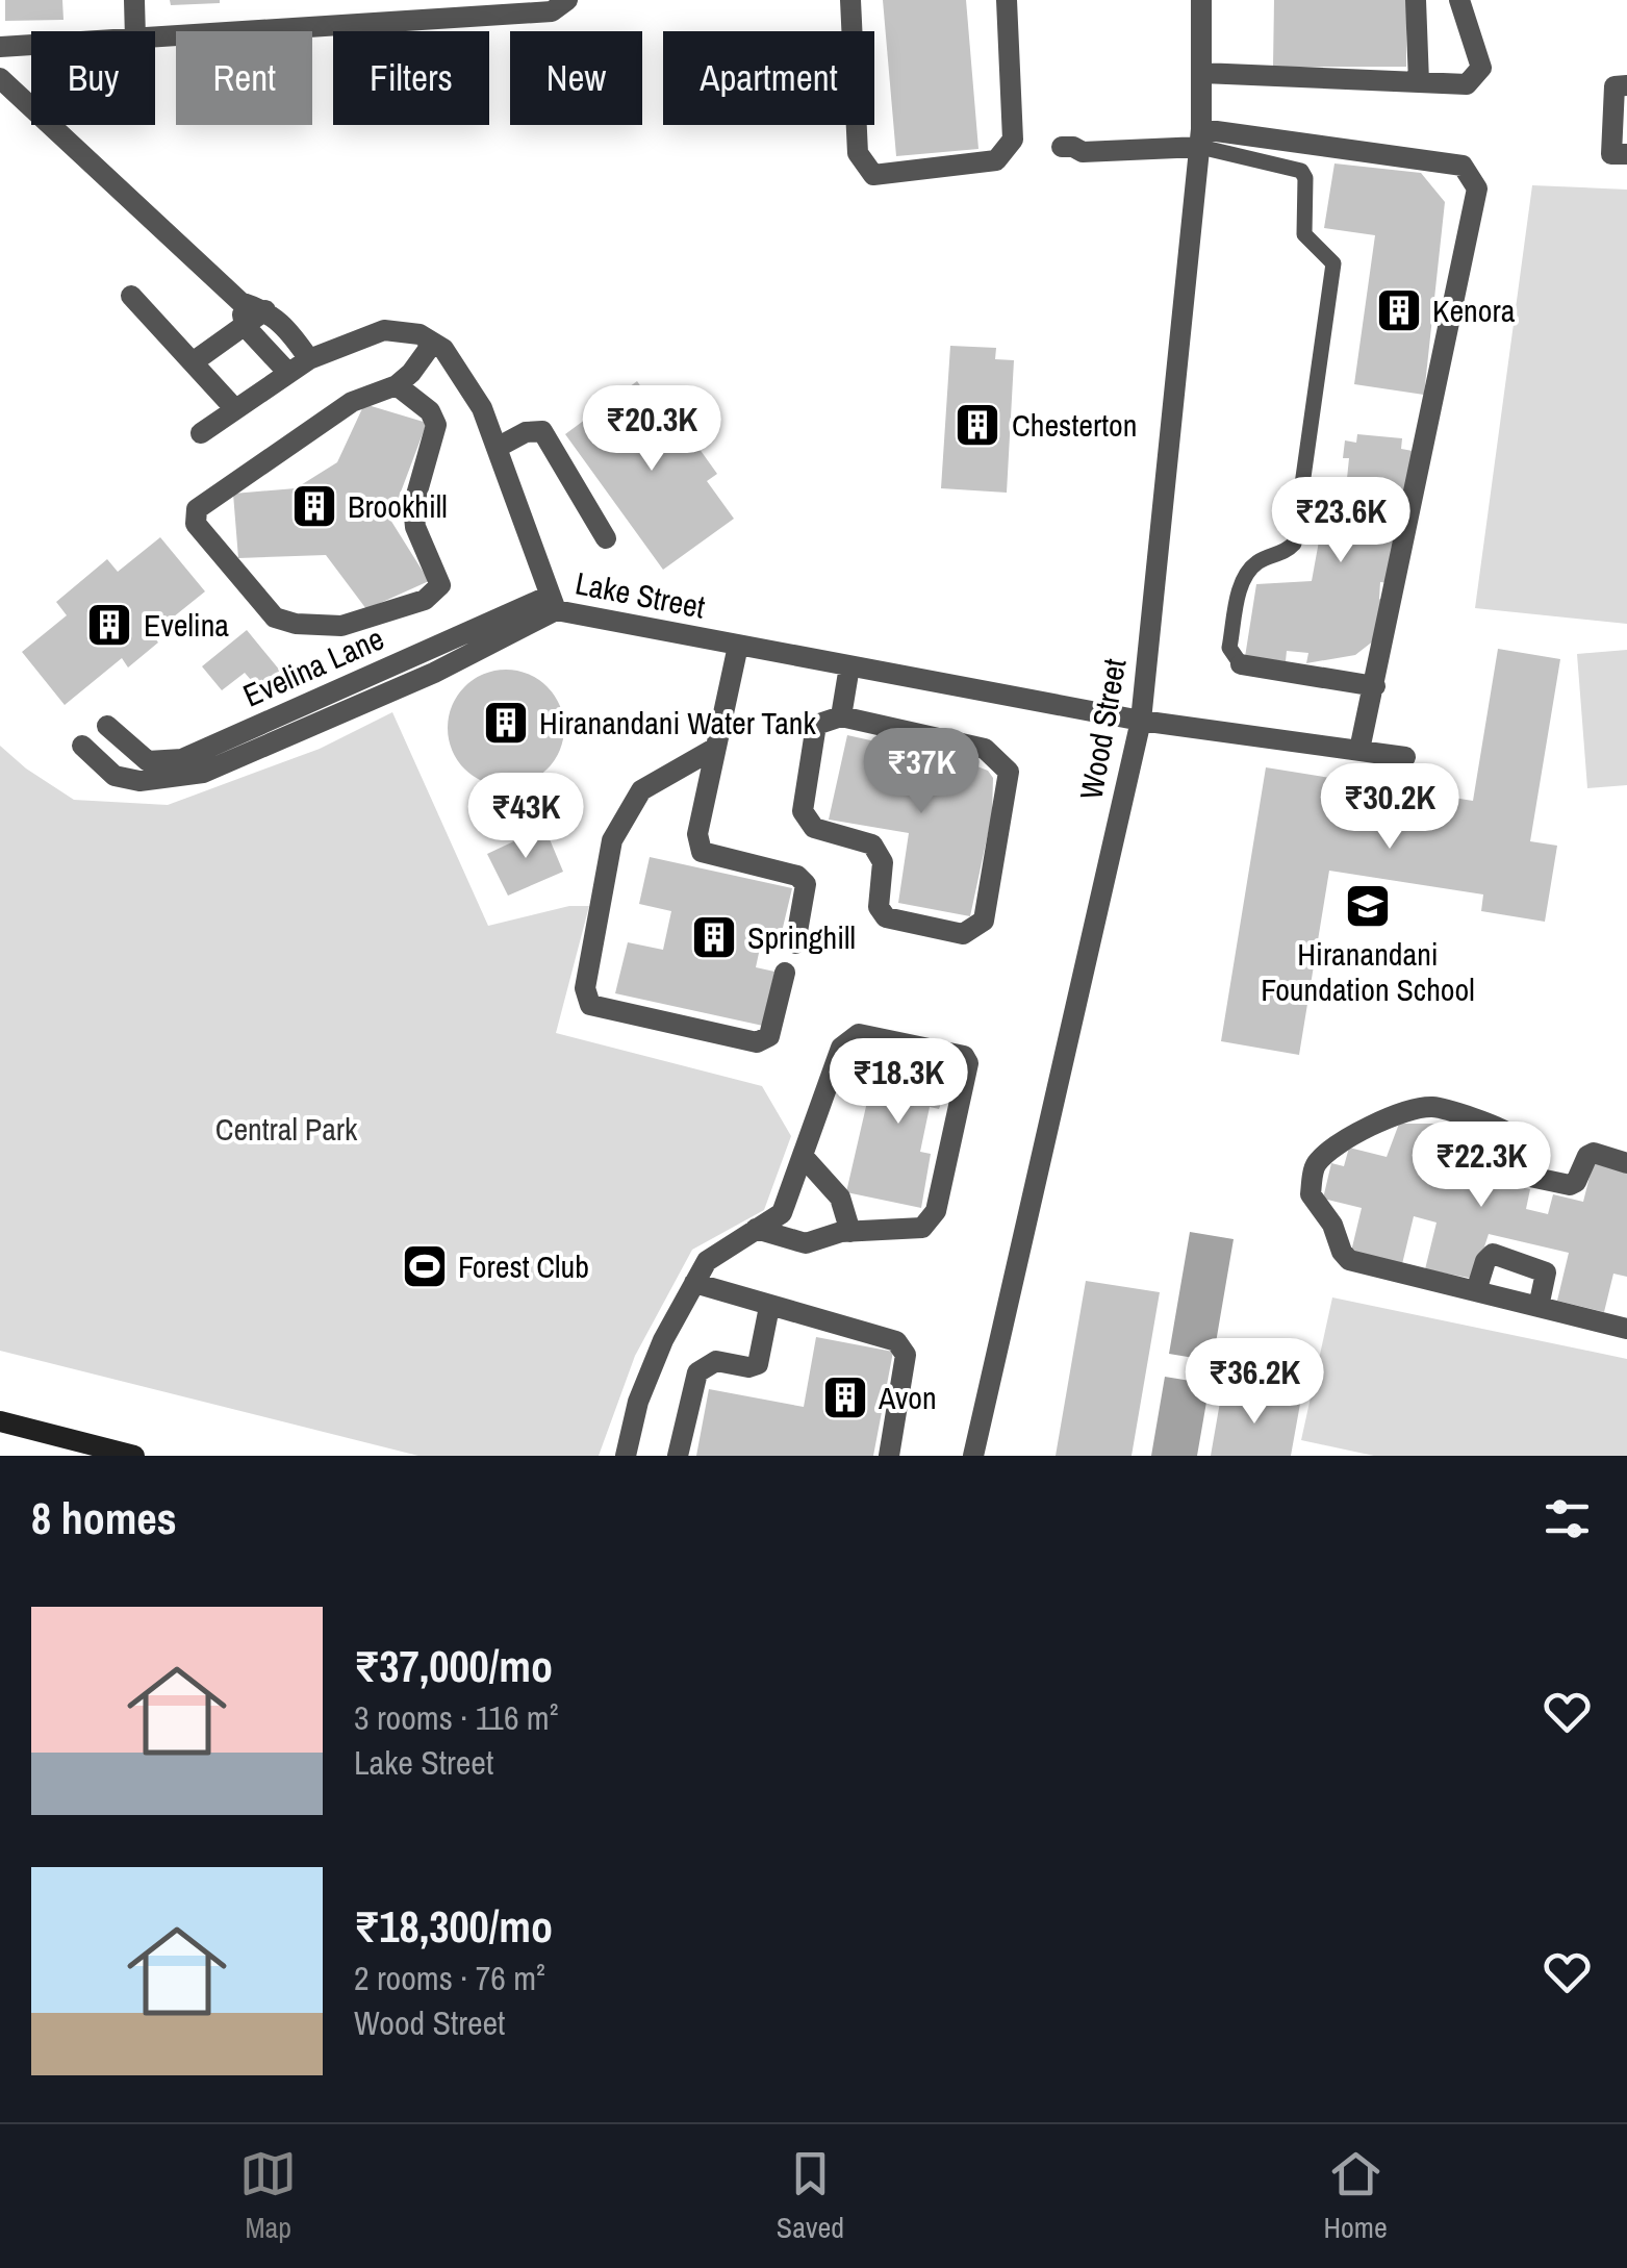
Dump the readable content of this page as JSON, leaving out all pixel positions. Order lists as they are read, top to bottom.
{
  "streets": {
    "street": ["Lake Street", "Evelina Lane", "Wood Street"]
  },
  "crossings": [
    ["Lake Street", "Evelina Lane"],
    ["Lake Street", "Wood Street"]
  ],
  "parks": ["Central Park"],
  "places": {
    "building": [
      "Kenora",
      "Chesterton",
      "Brookhill",
      "Evelina",
      "Hiranandani Water Tank",
      "Springhill",
      "Avon"
    ],
    "school or university": ["Hiranandani Foundation School"],
    "sports": ["Forest Club"]
  },
  "page": {
    "chip": [
      "Buy",
      "Rent",
      "Filters",
      "New",
      "Apartment"
    ],
    "price": [
      "₹20.3K",
      "₹23.6K",
      "₹37K",
      "₹30.2K",
      "₹43K",
      "₹18.3K",
      "₹22.3K",
      "₹36.2K"
    ],
    "heading": "8 homes",
    "list": [
      {
        "name": "₹37,000/mo",
        "note": "3 rooms · 116 m² · Lake Street"
      },
      {
        "name": "₹18,300/mo",
        "note": "2 rooms · 76 m² · Wood Street"
      }
    ],
    "tabs": ["Map", "Saved", "Home"]
  }
}
